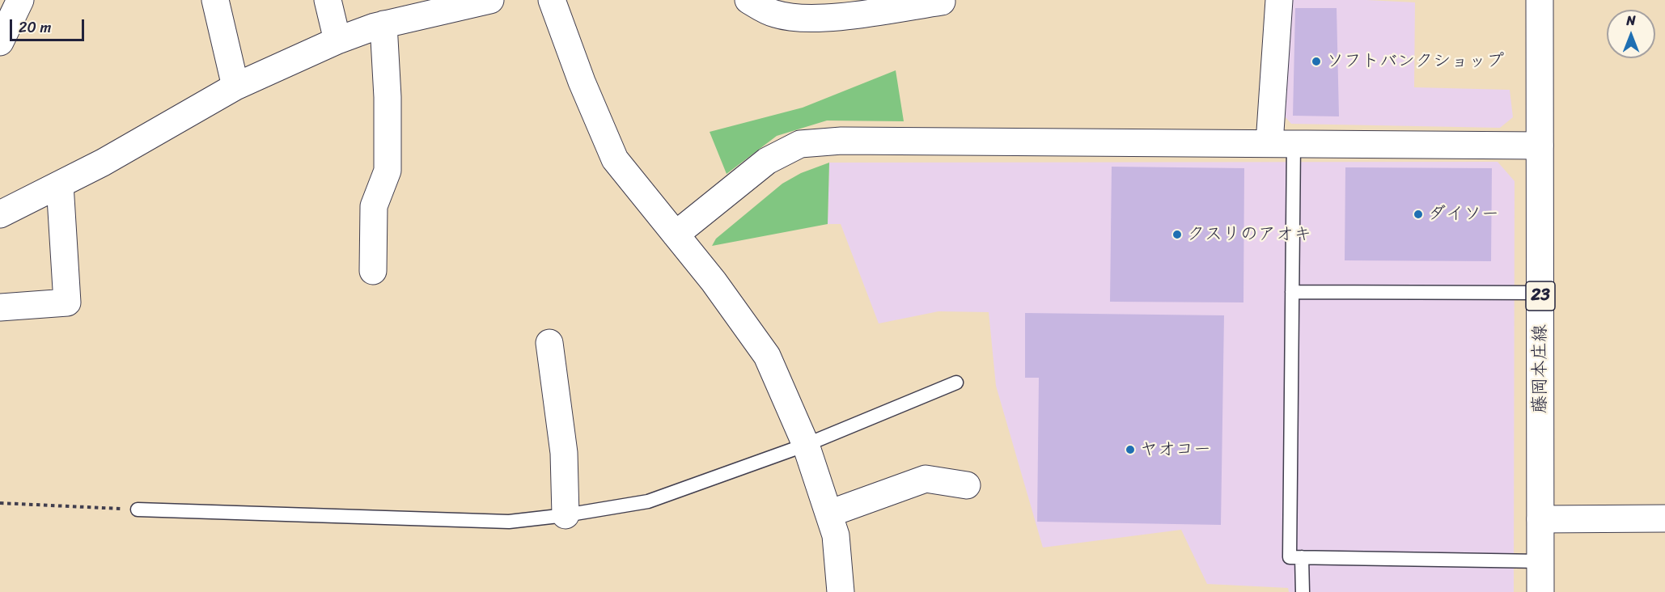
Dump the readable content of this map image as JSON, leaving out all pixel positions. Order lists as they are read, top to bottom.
{
  "streets": {
    "street": ["23", "藤岡本庄線"]
  },
  "places": [
    "ソフトバンクショップ",
    "ダイソー",
    "クスリのアオキ",
    "ヤオコー"
  ],
  "scale_bar": "20 m",
  "north": "top"
}
